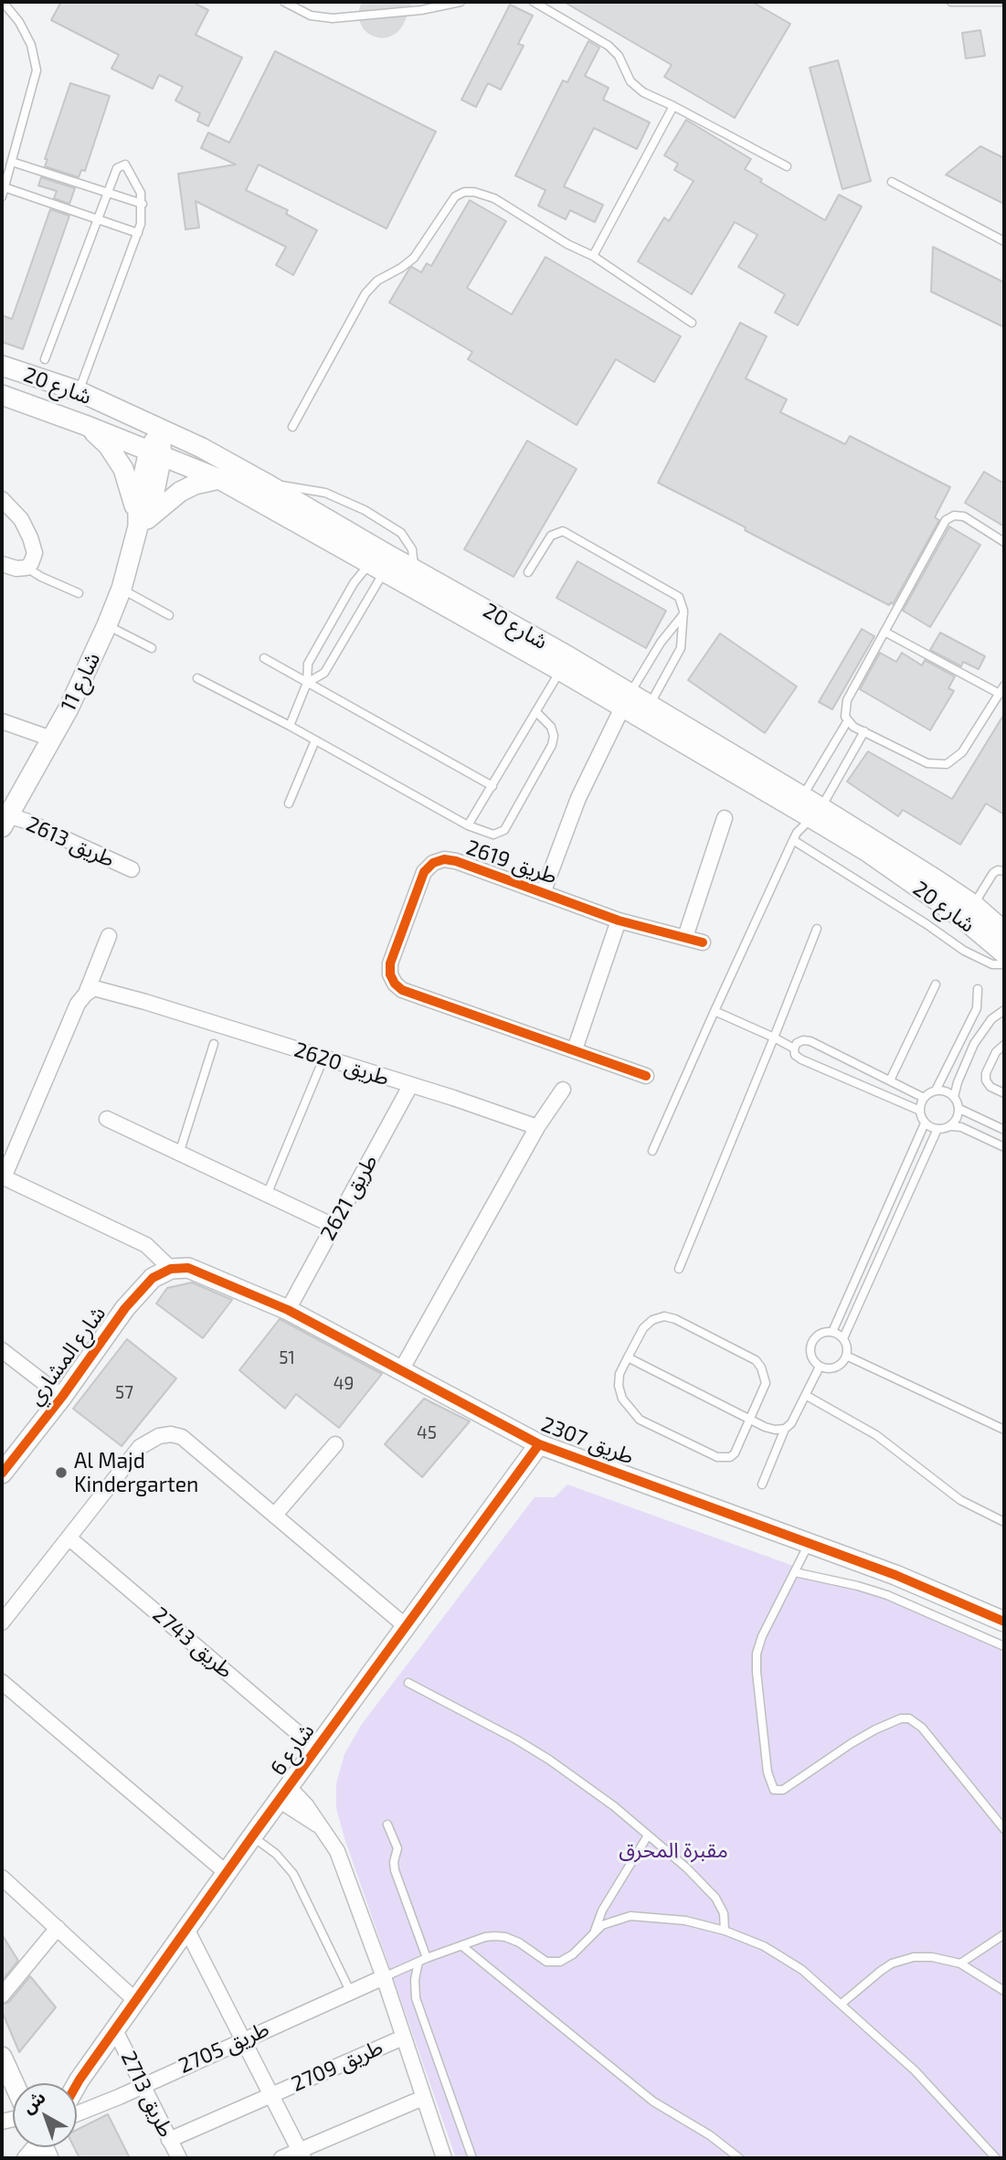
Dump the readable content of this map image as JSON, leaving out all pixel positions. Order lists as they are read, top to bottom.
{
  "streets": {
    "main road": [
      "شارع 20",
      "شارع 11",
      "شارع المشاري",
      "طريق 2307",
      "شارع 6"
    ],
    "street": [
      "طريق 2613",
      "طريق 2619",
      "طريق 2620",
      "طريق 2621",
      "طريق 2743",
      "طريق 2705",
      "طريق 2709",
      "طريق 2713"
    ]
  },
  "crossings": [
    ["شارع 20", "شارع 11"],
    ["شارع 20", "طريق 2619"],
    ["شارع 11", "طريق 2613"],
    ["طريق 2620", "طريق 2621"],
    ["طريق 2621", "طريق 2307"],
    ["شارع المشاري", "طريق 2307"],
    ["طريق 2307", "شارع 6"],
    ["طريق 2743", "شارع 6"],
    ["شارع 6", "طريق 2705"],
    ["شارع 6", "طريق 2709"],
    ["شارع 6", "طريق 2713"],
    ["طريق 2705", "طريق 2709"],
    ["طريق 2705", "طريق 2713"],
    ["طريق 2709", "طريق 2713"]
  ],
  "parks": ["مقبرة المحرق"],
  "places": ["Al Majd Kindergarten"],
  "house_numbers": [
    "51",
    "49",
    "57",
    "45"
  ],
  "north": "top left"
}
